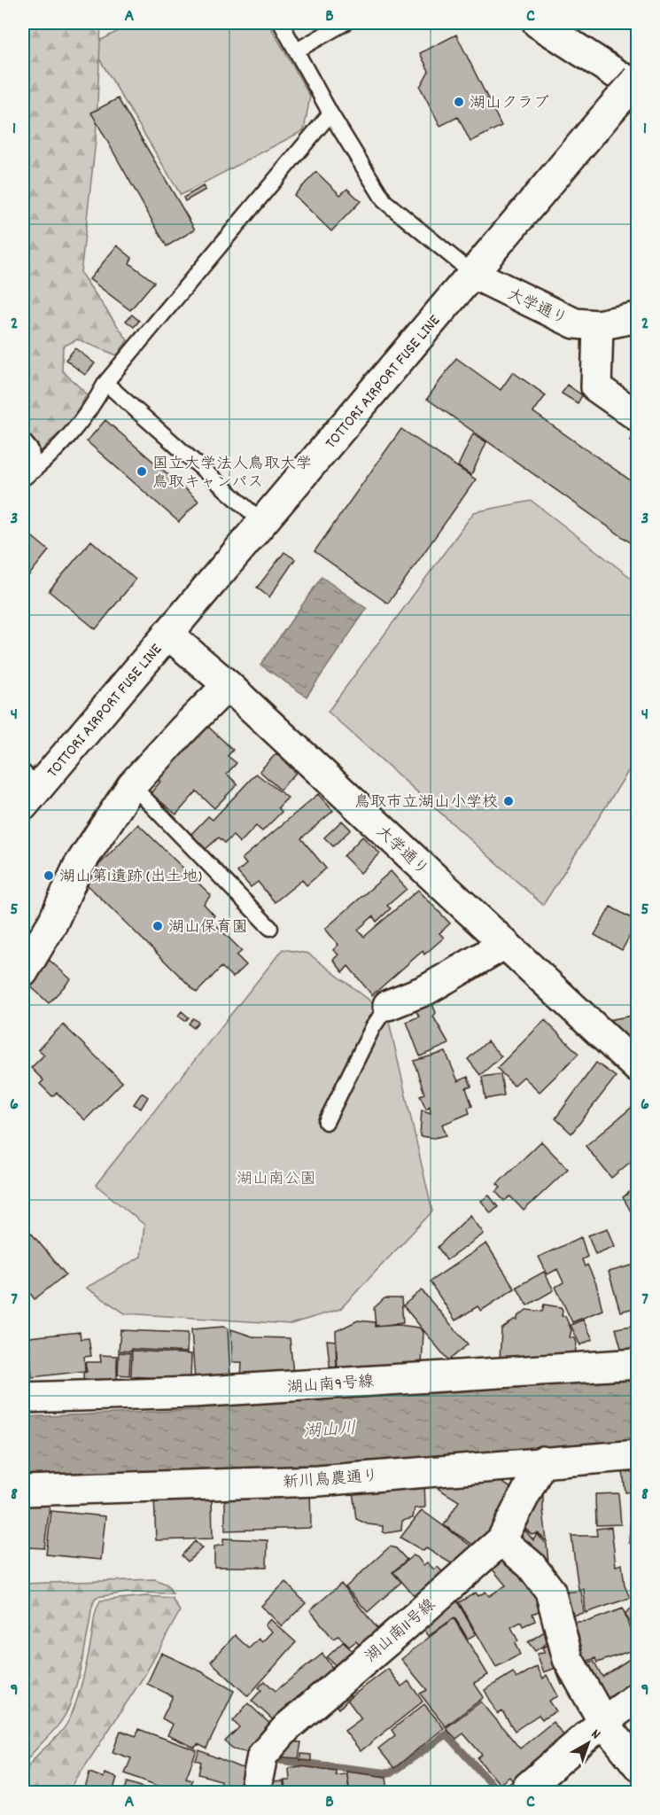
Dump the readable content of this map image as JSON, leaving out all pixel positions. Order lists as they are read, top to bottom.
{
  "streets": {
    "street": [
      "大学通り",
      "TOTTORI AIRPORT FUSE LINE",
      "湖山南9号線",
      "新川鳥農通り",
      "湖山南11号線"
    ]
  },
  "crossings": [
    ["大学通り", "TOTTORI AIRPORT FUSE LINE"],
    ["新川鳥農通り", "湖山南11号線"]
  ],
  "water": ["湖山川"],
  "parks": ["湖山南公園"],
  "places": [
    "湖山クラブ",
    "国立大学法人鳥取大学 鳥取キャンパス",
    "鳥取市立湖山小学校",
    "湖山第1遺跡 (出土地)",
    "湖山保育園"
  ],
  "north": "top right",
  "grid": {
    "columns": ["A", "B", "C"],
    "rows": [
      "1",
      "2",
      "3",
      "4",
      "5",
      "6",
      "7",
      "8",
      "9"
    ]
  }
}
